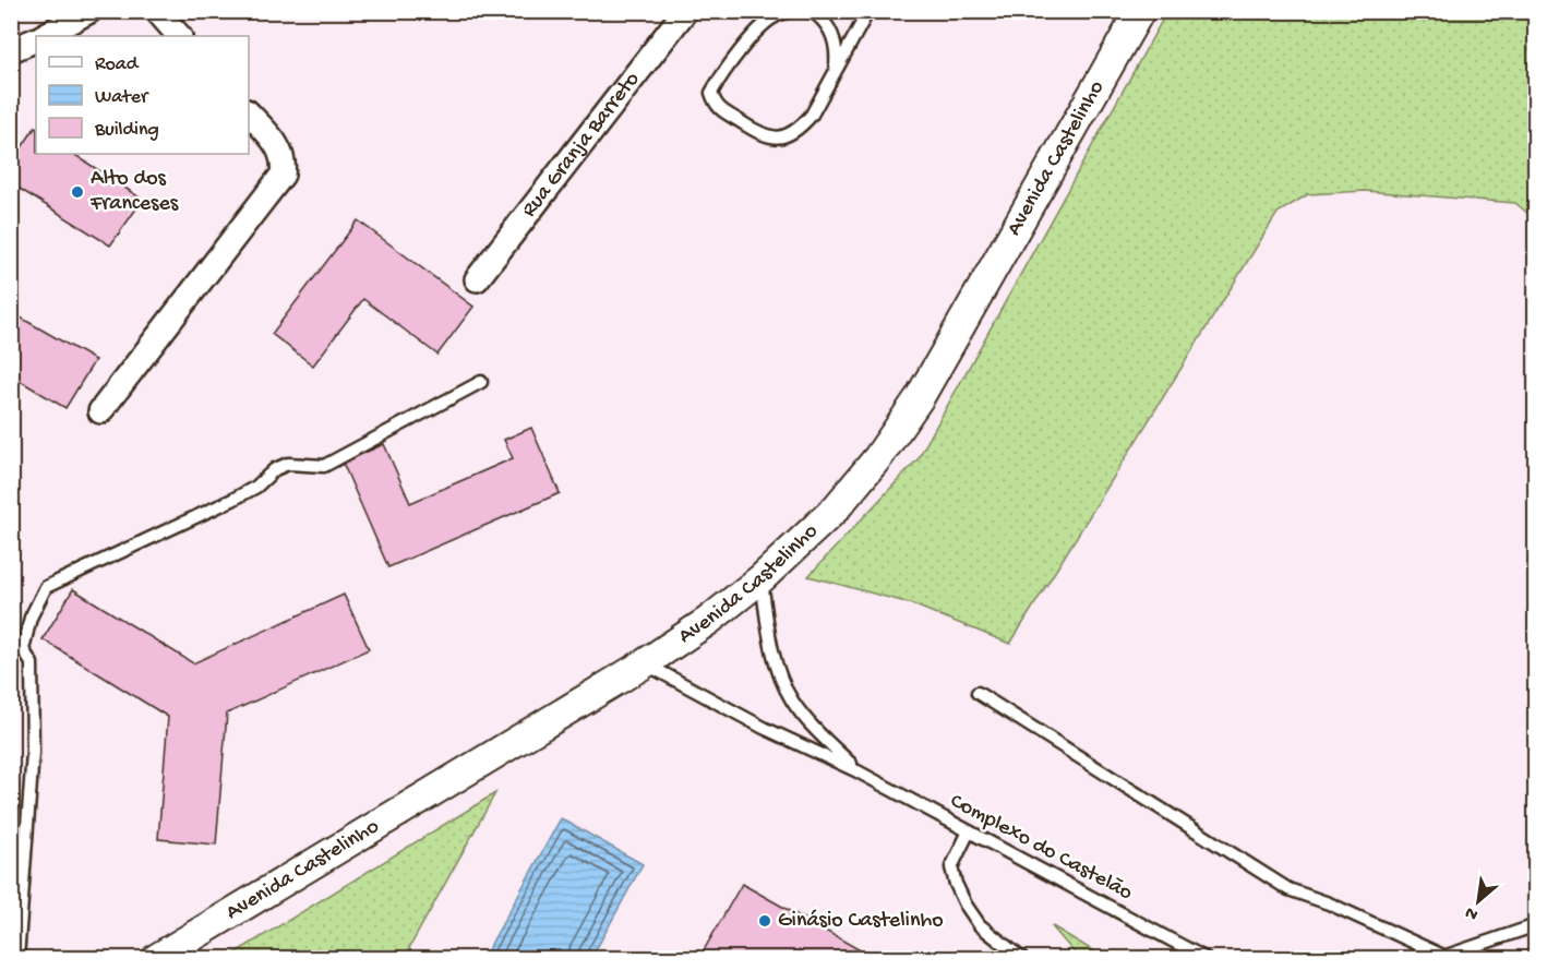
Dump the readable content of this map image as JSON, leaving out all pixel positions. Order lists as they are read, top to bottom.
{
  "streets": {
    "street": ["Rua Granja Barreto", "Avenida Castelinho"],
    "lane": ["Complexo do Castelão"]
  },
  "crossings": [
    ["Avenida Castelinho", "Complexo do Castelão"]
  ],
  "places": ["Alto dos Franceses", "Ginásio Castelinho"],
  "legend": ["Road", "Water", "Building"],
  "north": "bottom left"
}
